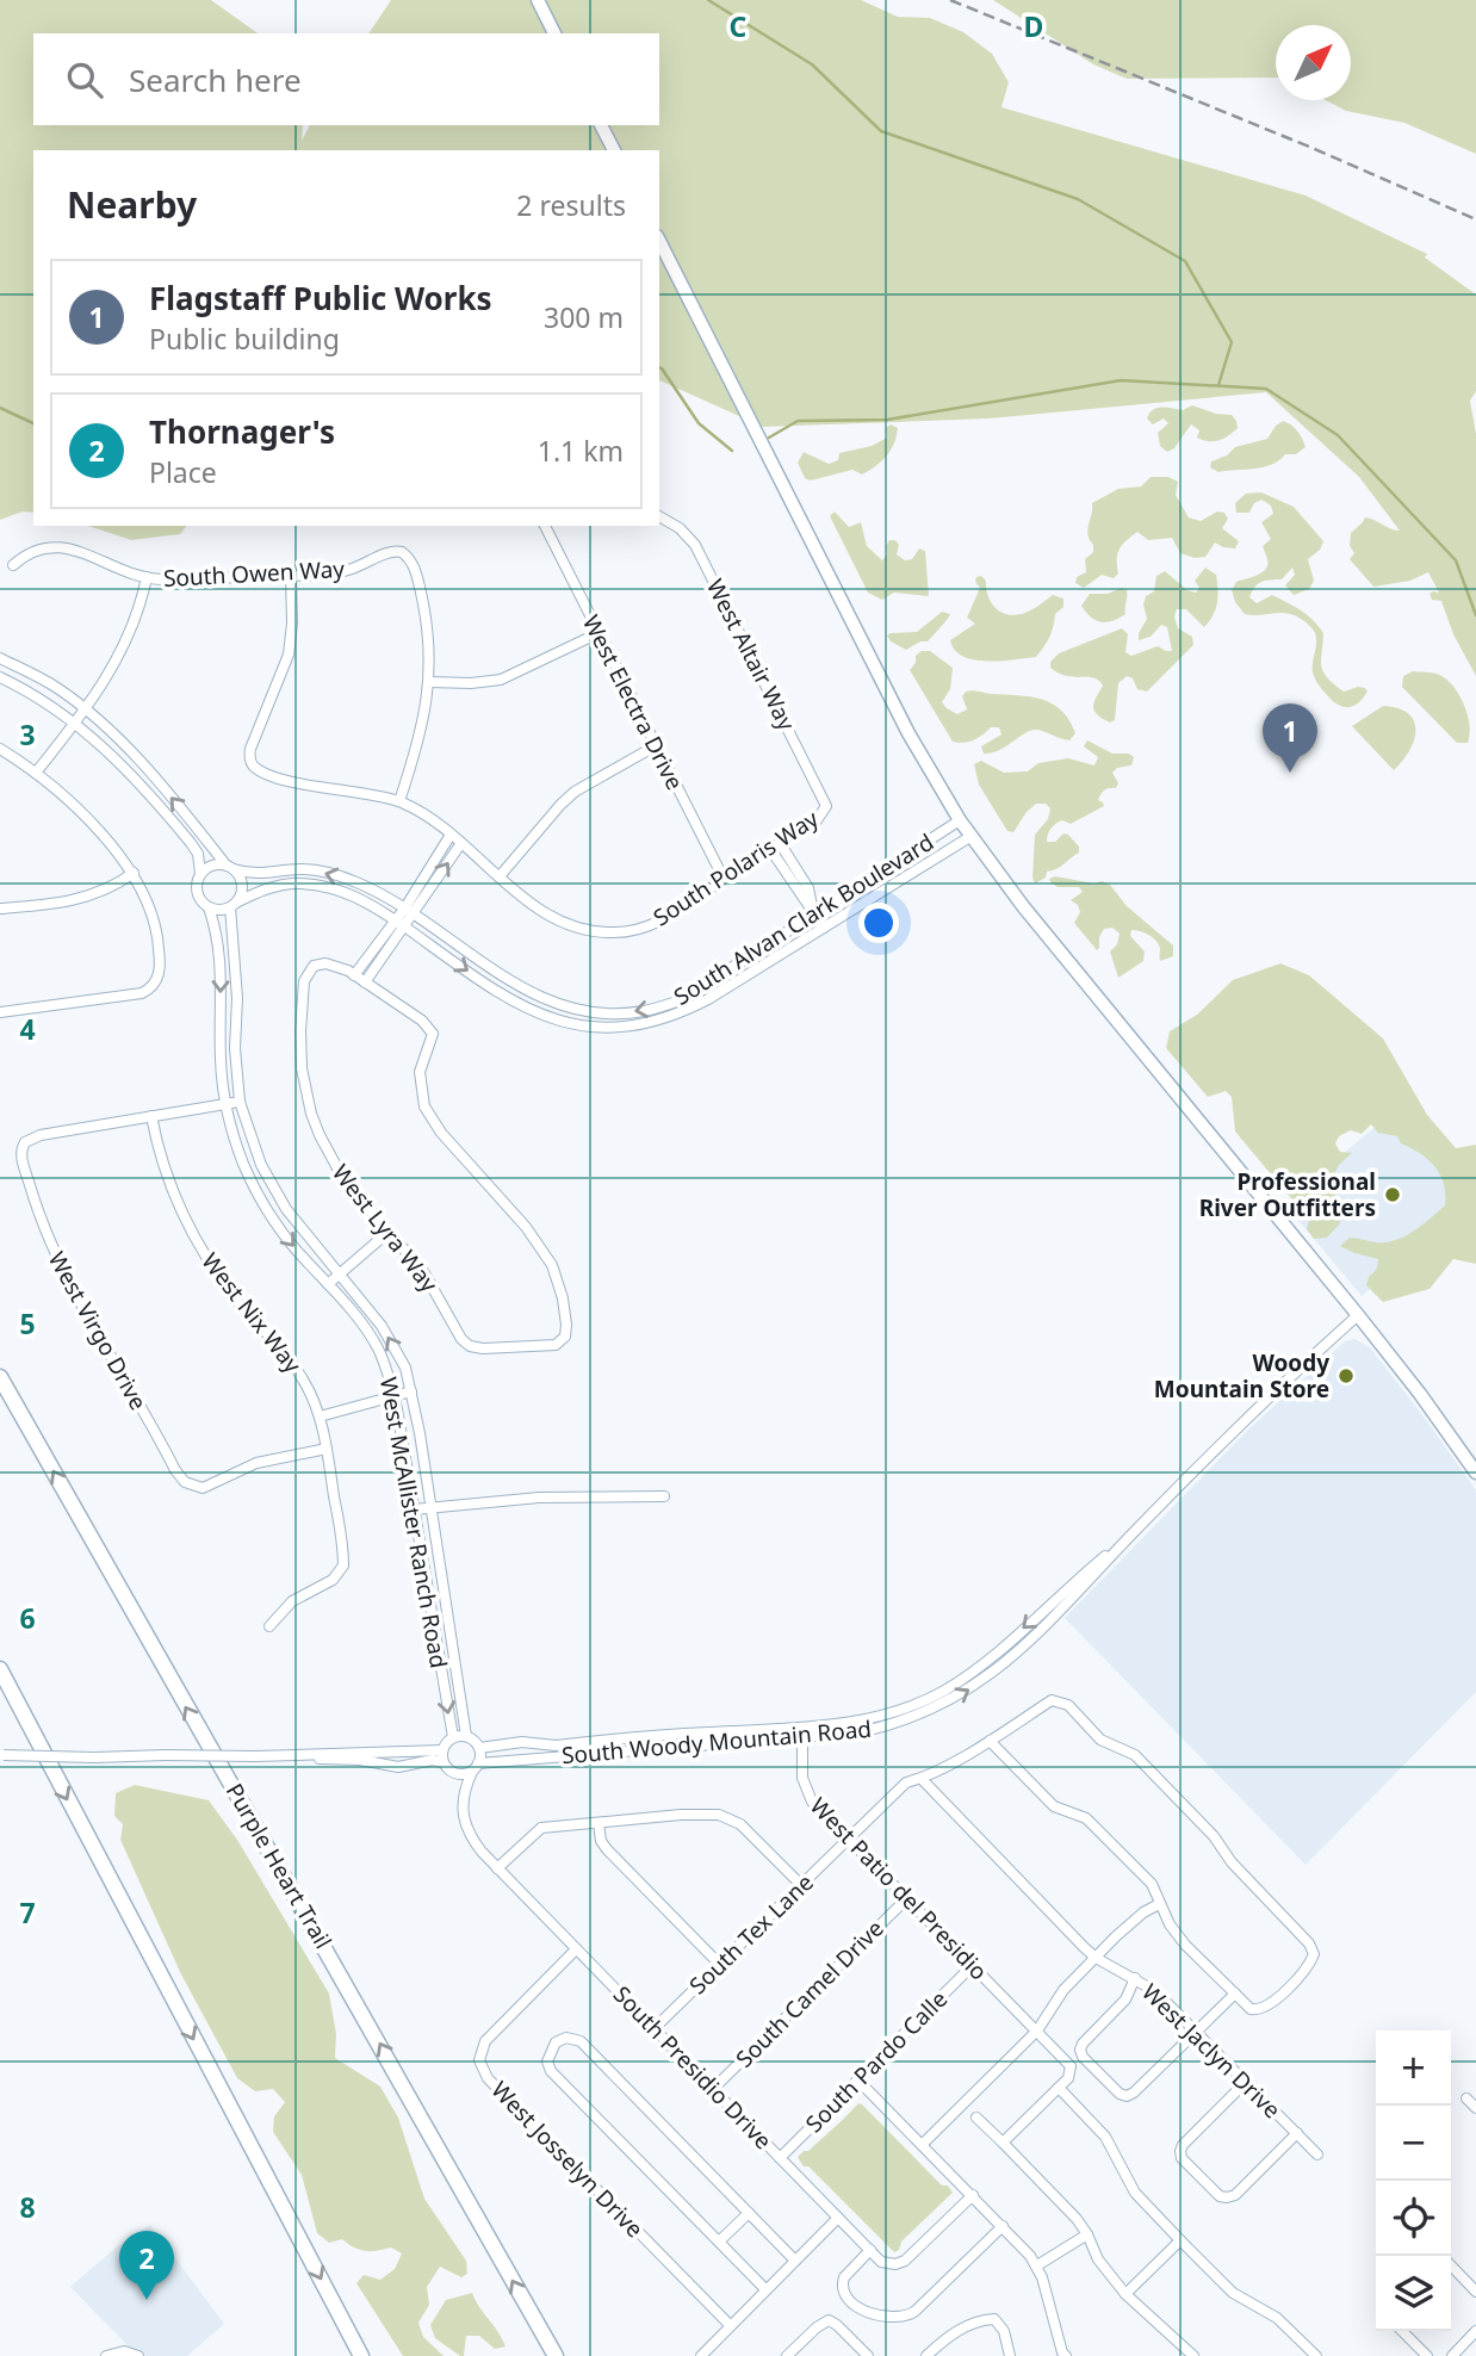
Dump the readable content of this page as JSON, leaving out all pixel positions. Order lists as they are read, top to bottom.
{
  "streets": {
    "highway": ["Purple Heart Trail"],
    "street": [
      "South Owen Way",
      "West Altair Way",
      "West Electra Drive",
      "South Polaris Way",
      "South Alvan Clark Boulevard",
      "West Lyra Way",
      "West Nix Way",
      "West Virgo Drive",
      "West McAllister Ranch Road",
      "South Woody Mountain Road",
      "West Patio del Presidio",
      "South Tex Lane",
      "South Camel Drive",
      "West Jaclyn Drive",
      "South Pardo Calle",
      "South Presidio Drive",
      "West Josselyn Drive"
    ]
  },
  "crossings": [
    ["South Owen Way", "South Polaris Way"],
    ["West Altair Way", "South Polaris Way"],
    ["West Electra Drive", "South Polaris Way"],
    ["South Alvan Clark Boulevard", "West McAllister Ranch Road"],
    ["West Nix Way", "West Virgo Drive"],
    ["West Virgo Drive", "West McAllister Ranch Road"],
    ["West McAllister Ranch Road", "South Woody Mountain Road"],
    ["West McAllister Ranch Road", "South Presidio Drive"],
    ["South Woody Mountain Road", "West Patio del Presidio"],
    ["South Woody Mountain Road", "South Presidio Drive"],
    ["West Patio del Presidio", "South Tex Lane"],
    ["West Patio del Presidio", "South Camel Drive"],
    ["West Patio del Presidio", "South Pardo Calle"],
    ["South Tex Lane", "West Jaclyn Drive"],
    ["South Tex Lane", "South Presidio Drive"],
    ["South Camel Drive", "South Presidio Drive"],
    ["South Pardo Calle", "South Presidio Drive"],
    ["South Presidio Drive", "West Josselyn Drive"]
  ],
  "one_way": ["Purple Heart Trail"],
  "places": ["Professional River Outfitters", "Woody Mountain Store"],
  "north": "top right",
  "page": {
    "search": "Search here",
    "heading": ["Nearby", "2 results"],
    "list": [
      {
        "mark": "1",
        "name": "Flagstaff Public Works",
        "note": "Public building",
        "value": "300 m"
      },
      {
        "mark": "2",
        "name": "Thornager's",
        "note": "Place",
        "value": "1.1 km"
      }
    ],
    "pins": ["1", "2"],
    "map_buttons": ["+", "−"]
  },
  "grid": {
    "columns": ["C", "D"],
    "rows": [
      "3",
      "4",
      "5",
      "6",
      "7",
      "8"
    ]
  }
}
